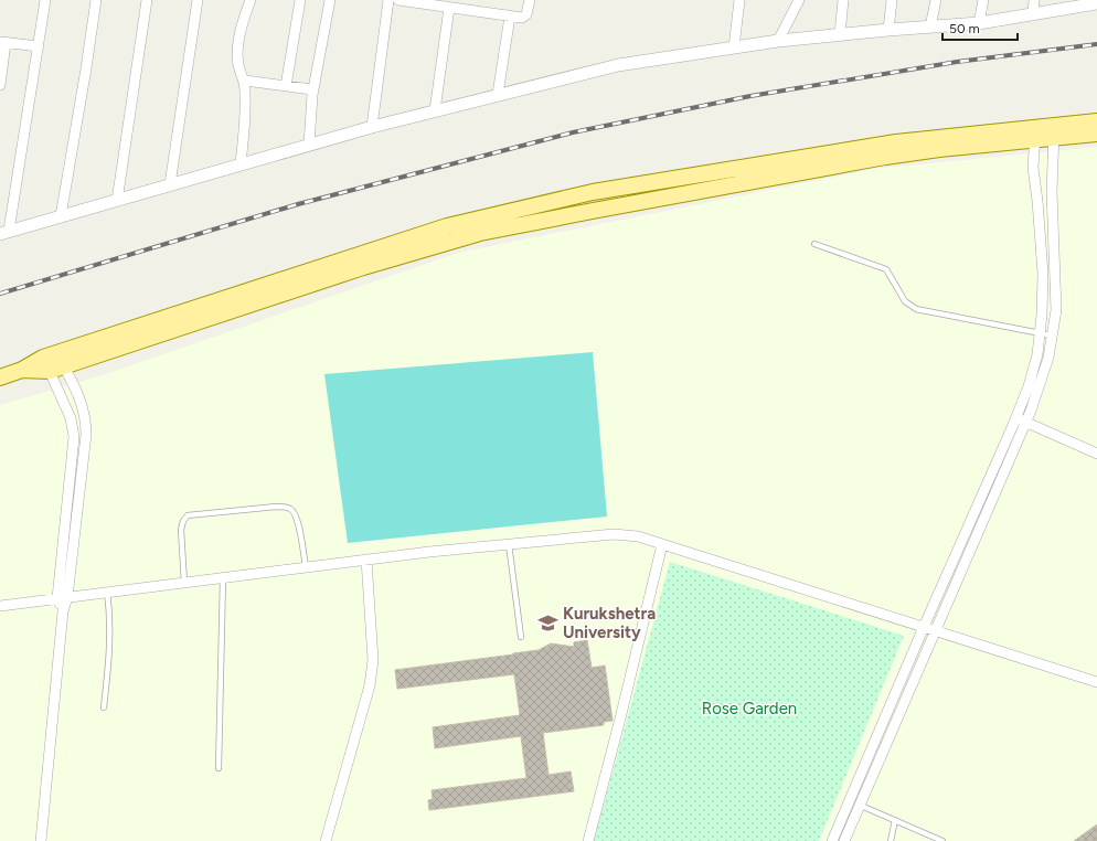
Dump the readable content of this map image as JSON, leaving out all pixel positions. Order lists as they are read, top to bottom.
{
  "parks": ["Rose Garden"],
  "places": {
    "school or university": ["Kurukshetra University"]
  },
  "scale_bar": "50 m"
}
